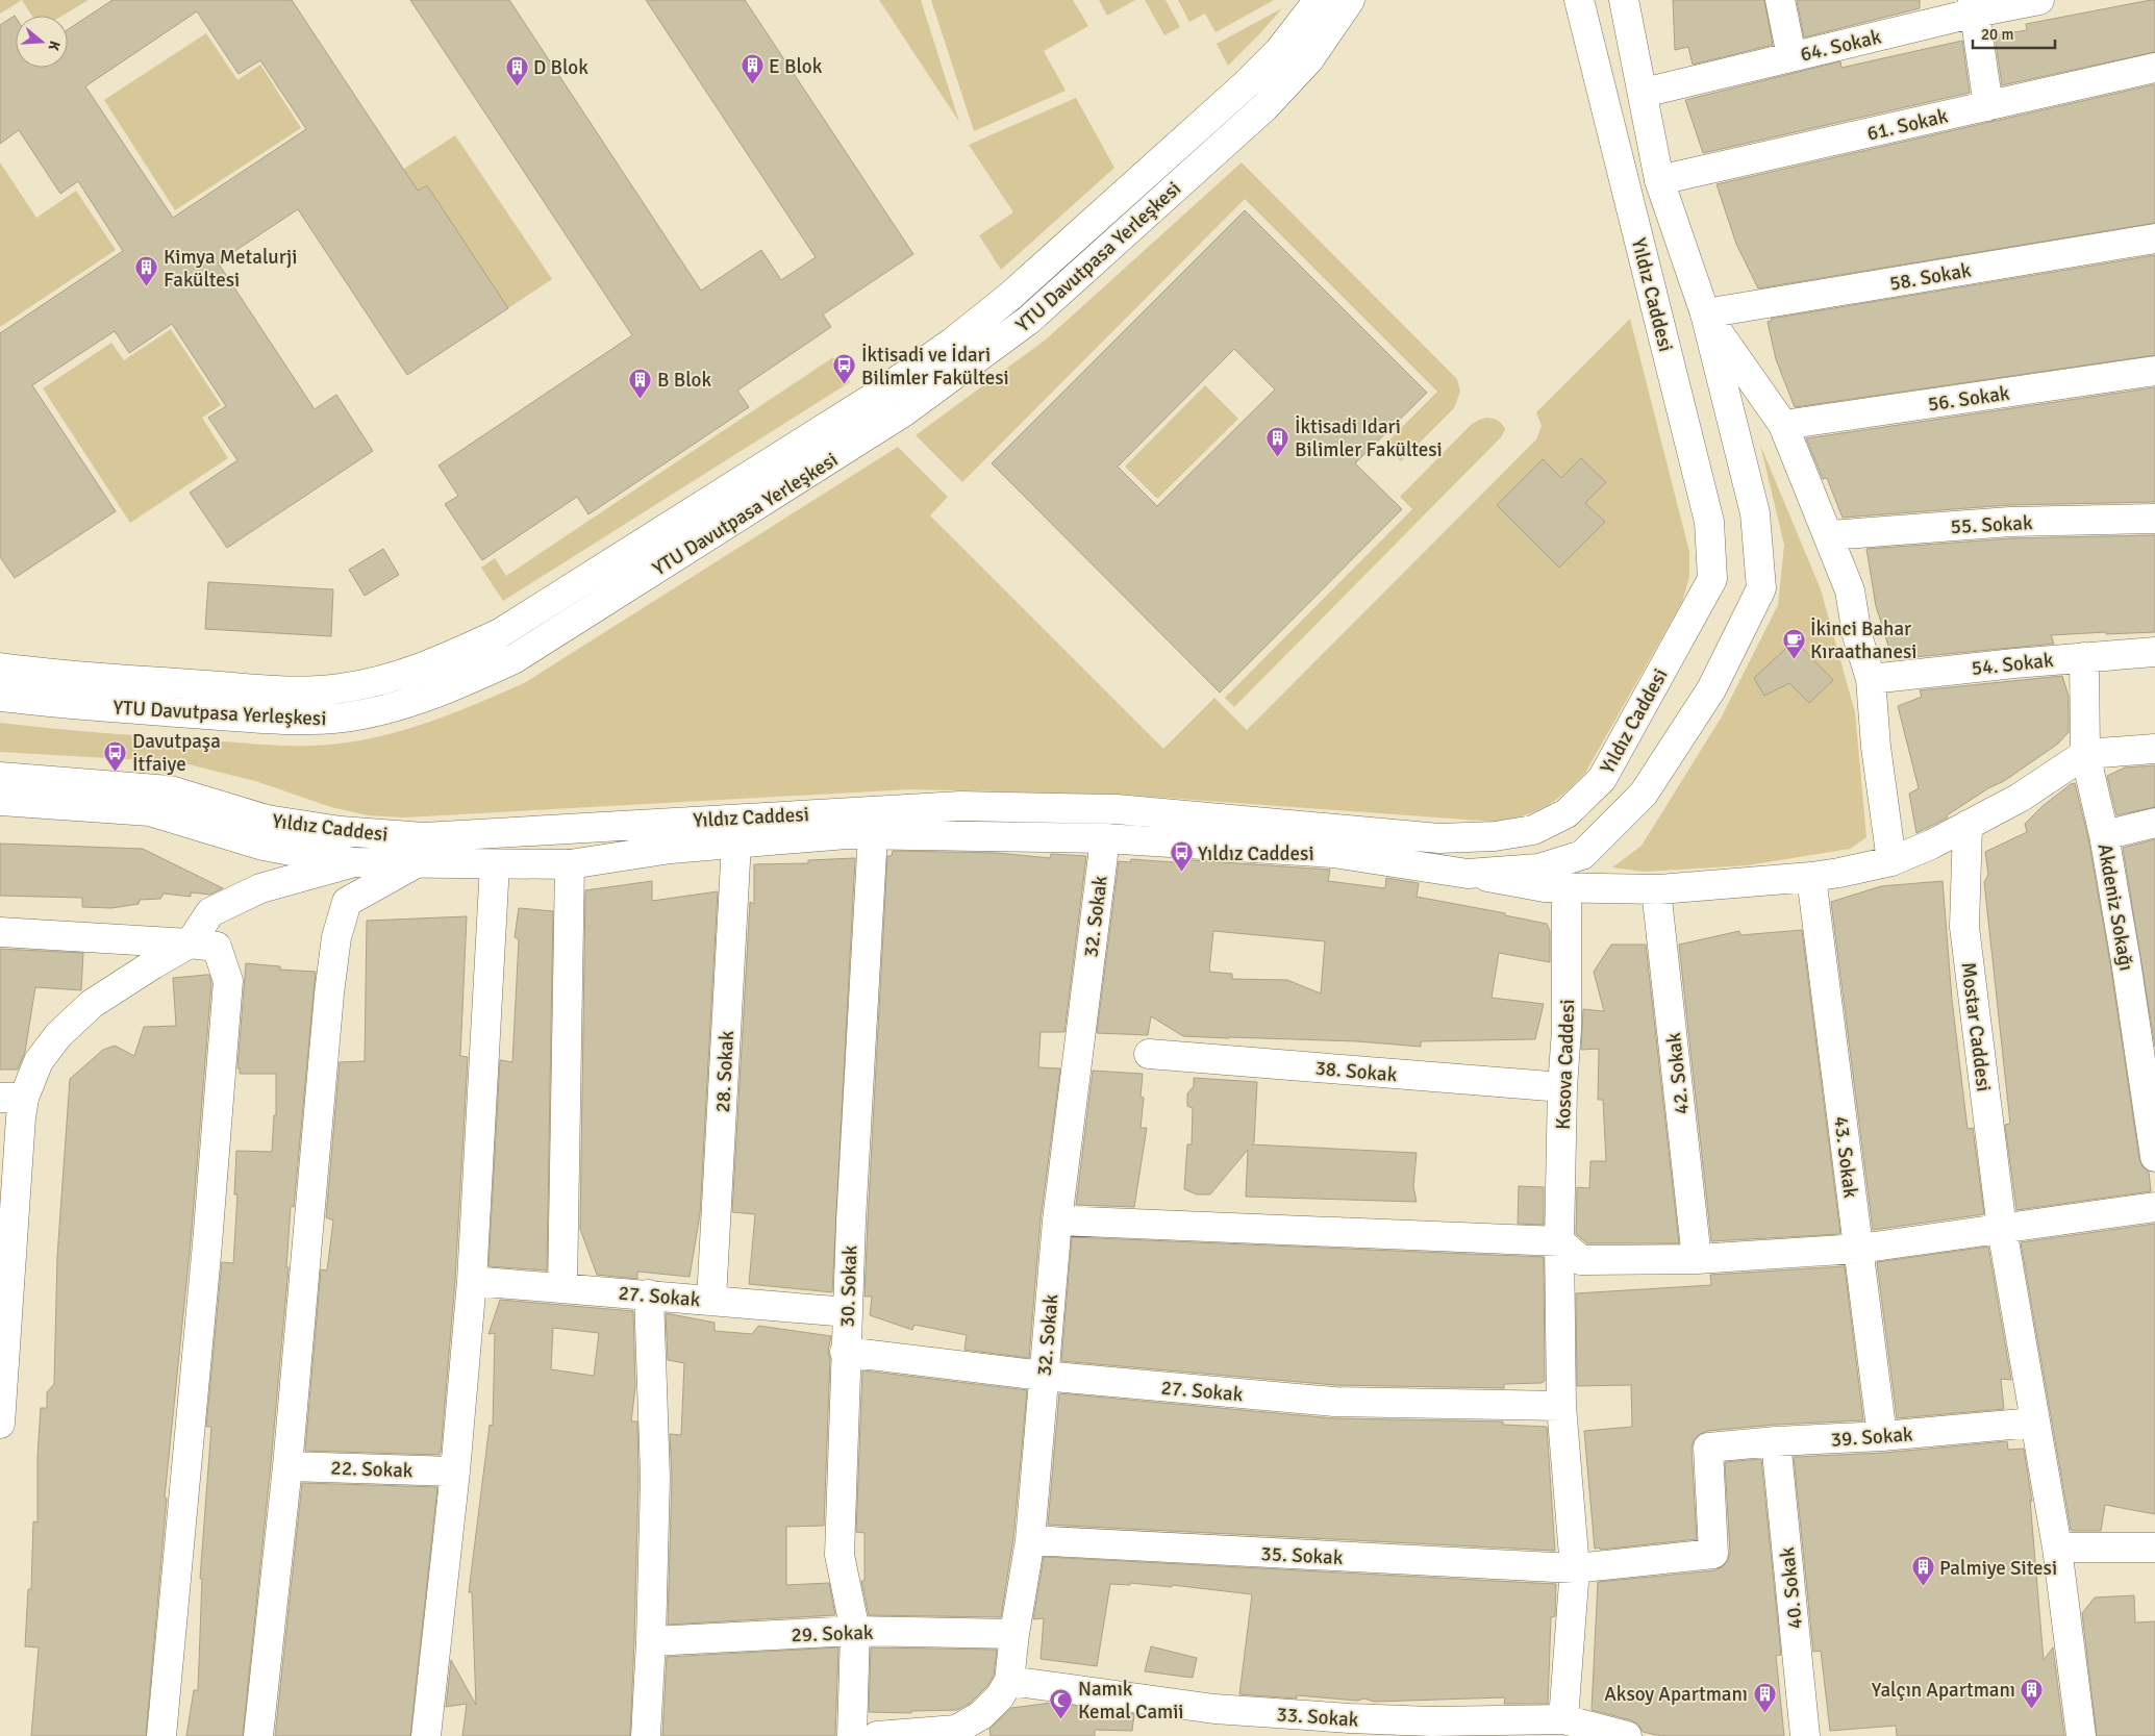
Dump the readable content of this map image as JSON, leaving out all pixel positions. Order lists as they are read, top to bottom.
{
  "streets": {
    "street": [
      "64. Sokak",
      "61. Sokak",
      "YTU Davutpasa Yerleşkesi",
      "58. Sokak",
      "Yıldız Caddesi",
      "56. Sokak",
      "55. Sokak",
      "54. Sokak",
      "Akdeniz Sokağı",
      "32. Sokak",
      "Mostar Caddesi",
      "Kosova Caddesi",
      "38. Sokak",
      "28. Sokak",
      "42. Sokak",
      "43. Sokak",
      "30. Sokak",
      "27. Sokak",
      "39. Sokak",
      "22. Sokak",
      "35. Sokak",
      "40. Sokak",
      "29. Sokak",
      "33. Sokak"
    ]
  },
  "crossings": [
    ["Yıldız Caddesi", "Akdeniz Sokağı"],
    ["Yıldız Caddesi", "32. Sokak"],
    ["Yıldız Caddesi", "Mostar Caddesi"],
    ["Yıldız Caddesi", "Kosova Caddesi"],
    ["Yıldız Caddesi", "28. Sokak"],
    ["Yıldız Caddesi", "42. Sokak"],
    ["Yıldız Caddesi", "43. Sokak"],
    ["Yıldız Caddesi", "30. Sokak"],
    ["54. Sokak", "Akdeniz Sokağı"],
    ["32. Sokak", "27. Sokak"],
    ["32. Sokak", "35. Sokak"],
    ["32. Sokak", "29. Sokak"],
    ["32. Sokak", "33. Sokak"],
    ["Mostar Caddesi", "39. Sokak"],
    ["Kosova Caddesi", "38. Sokak"],
    ["Kosova Caddesi", "27. Sokak"],
    ["Kosova Caddesi", "35. Sokak"],
    ["Kosova Caddesi", "33. Sokak"],
    ["28. Sokak", "27. Sokak"],
    ["43. Sokak", "39. Sokak"],
    ["30. Sokak", "27. Sokak"],
    ["30. Sokak", "29. Sokak"],
    ["39. Sokak", "35. Sokak"],
    ["39. Sokak", "40. Sokak"]
  ],
  "places": {
    "building": [
      "E Blok",
      "D Blok",
      "Kimya Metalurji Fakültesi",
      "B Blok",
      "İktisadi Idari Bilimler Fakültesi",
      "Palmiye Sitesi",
      "Yalçın Apartmanı",
      "Aksoy Apartmanı"
    ],
    "bus stop": ["İktisadi ve İdari Bilimler Fakültesi", "Davutpaşa İtfaiye", "Yıldız Caddesi"],
    "cafe": ["İkinci Bahar Kıraathanesi"],
    "mosque": ["Namık Kemal Camii"]
  },
  "scale_bar": "20 m",
  "north": "right"
}
